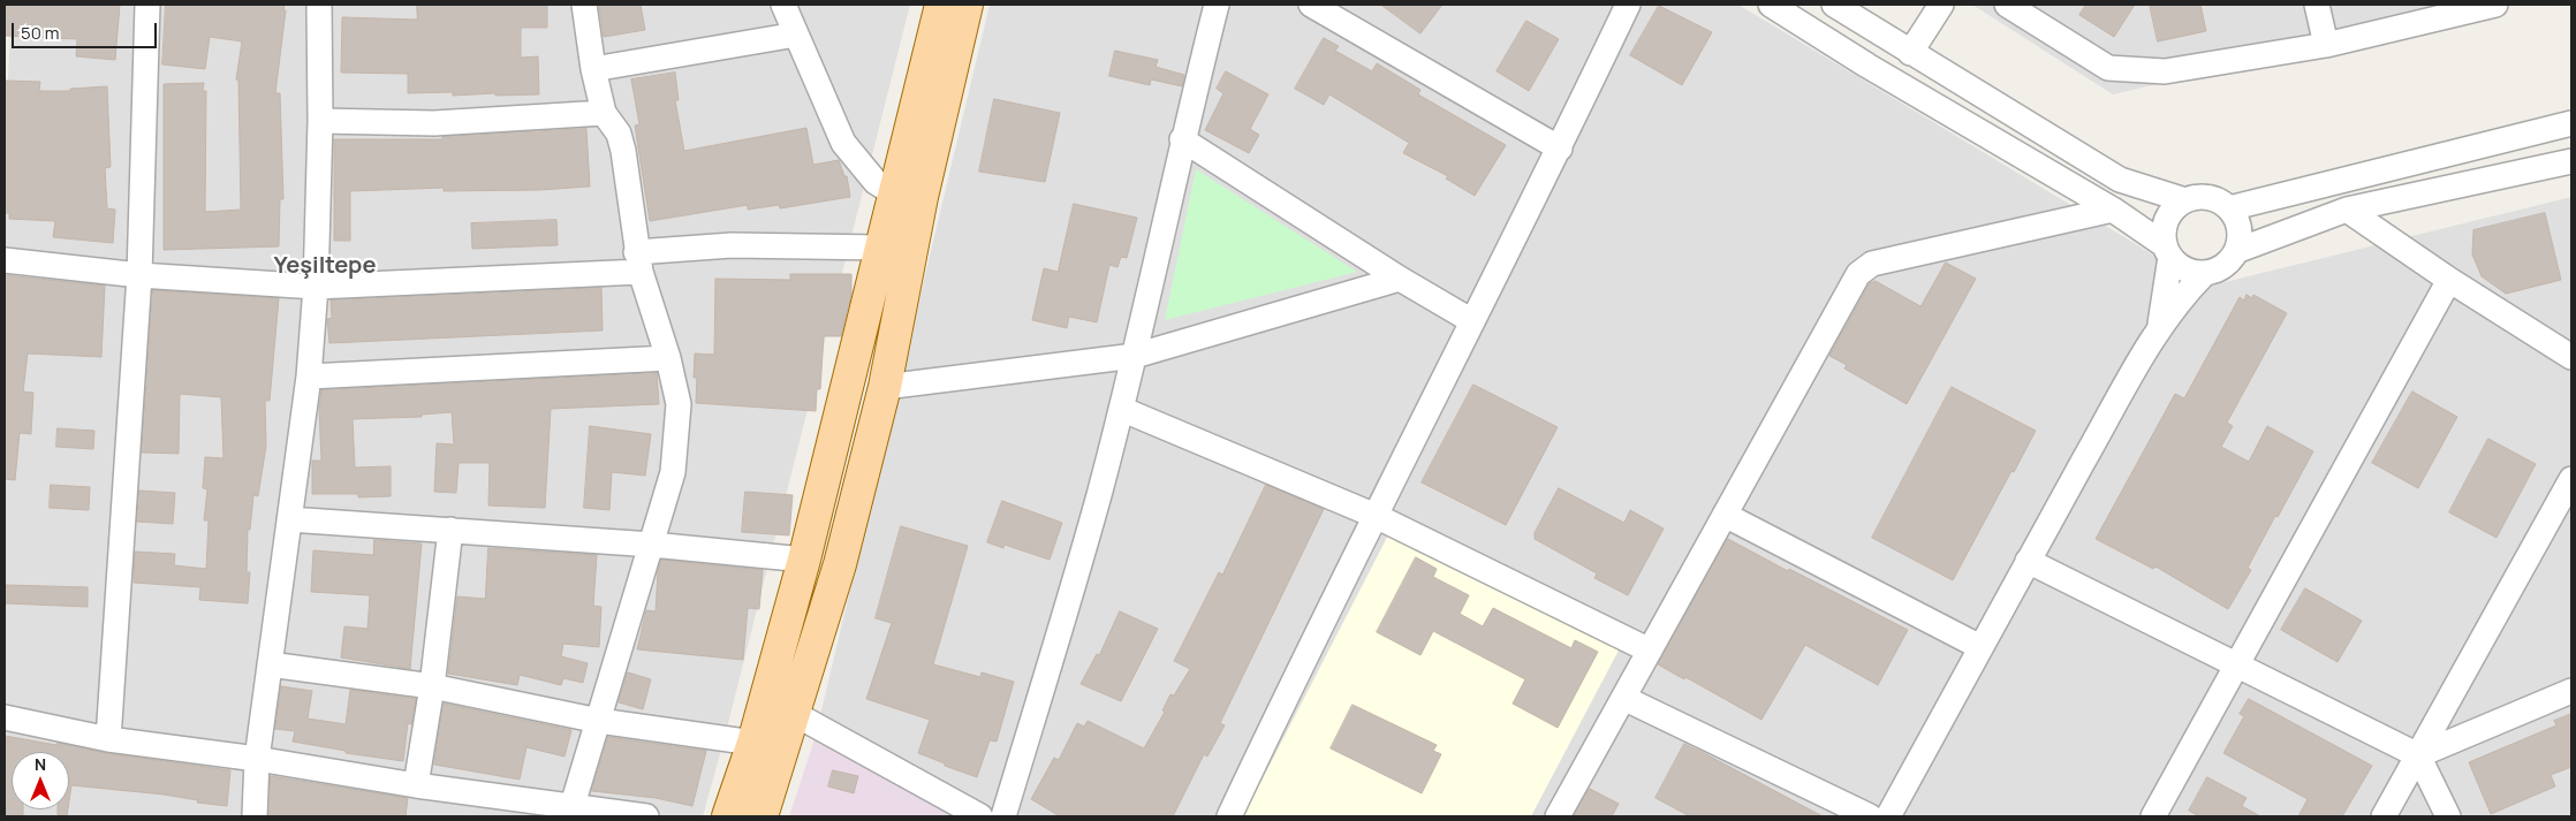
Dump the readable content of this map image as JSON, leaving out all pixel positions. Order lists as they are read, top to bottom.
{
  "districts": ["Yeşiltepe"],
  "scale_bar": "50 m",
  "north": "top"
}
